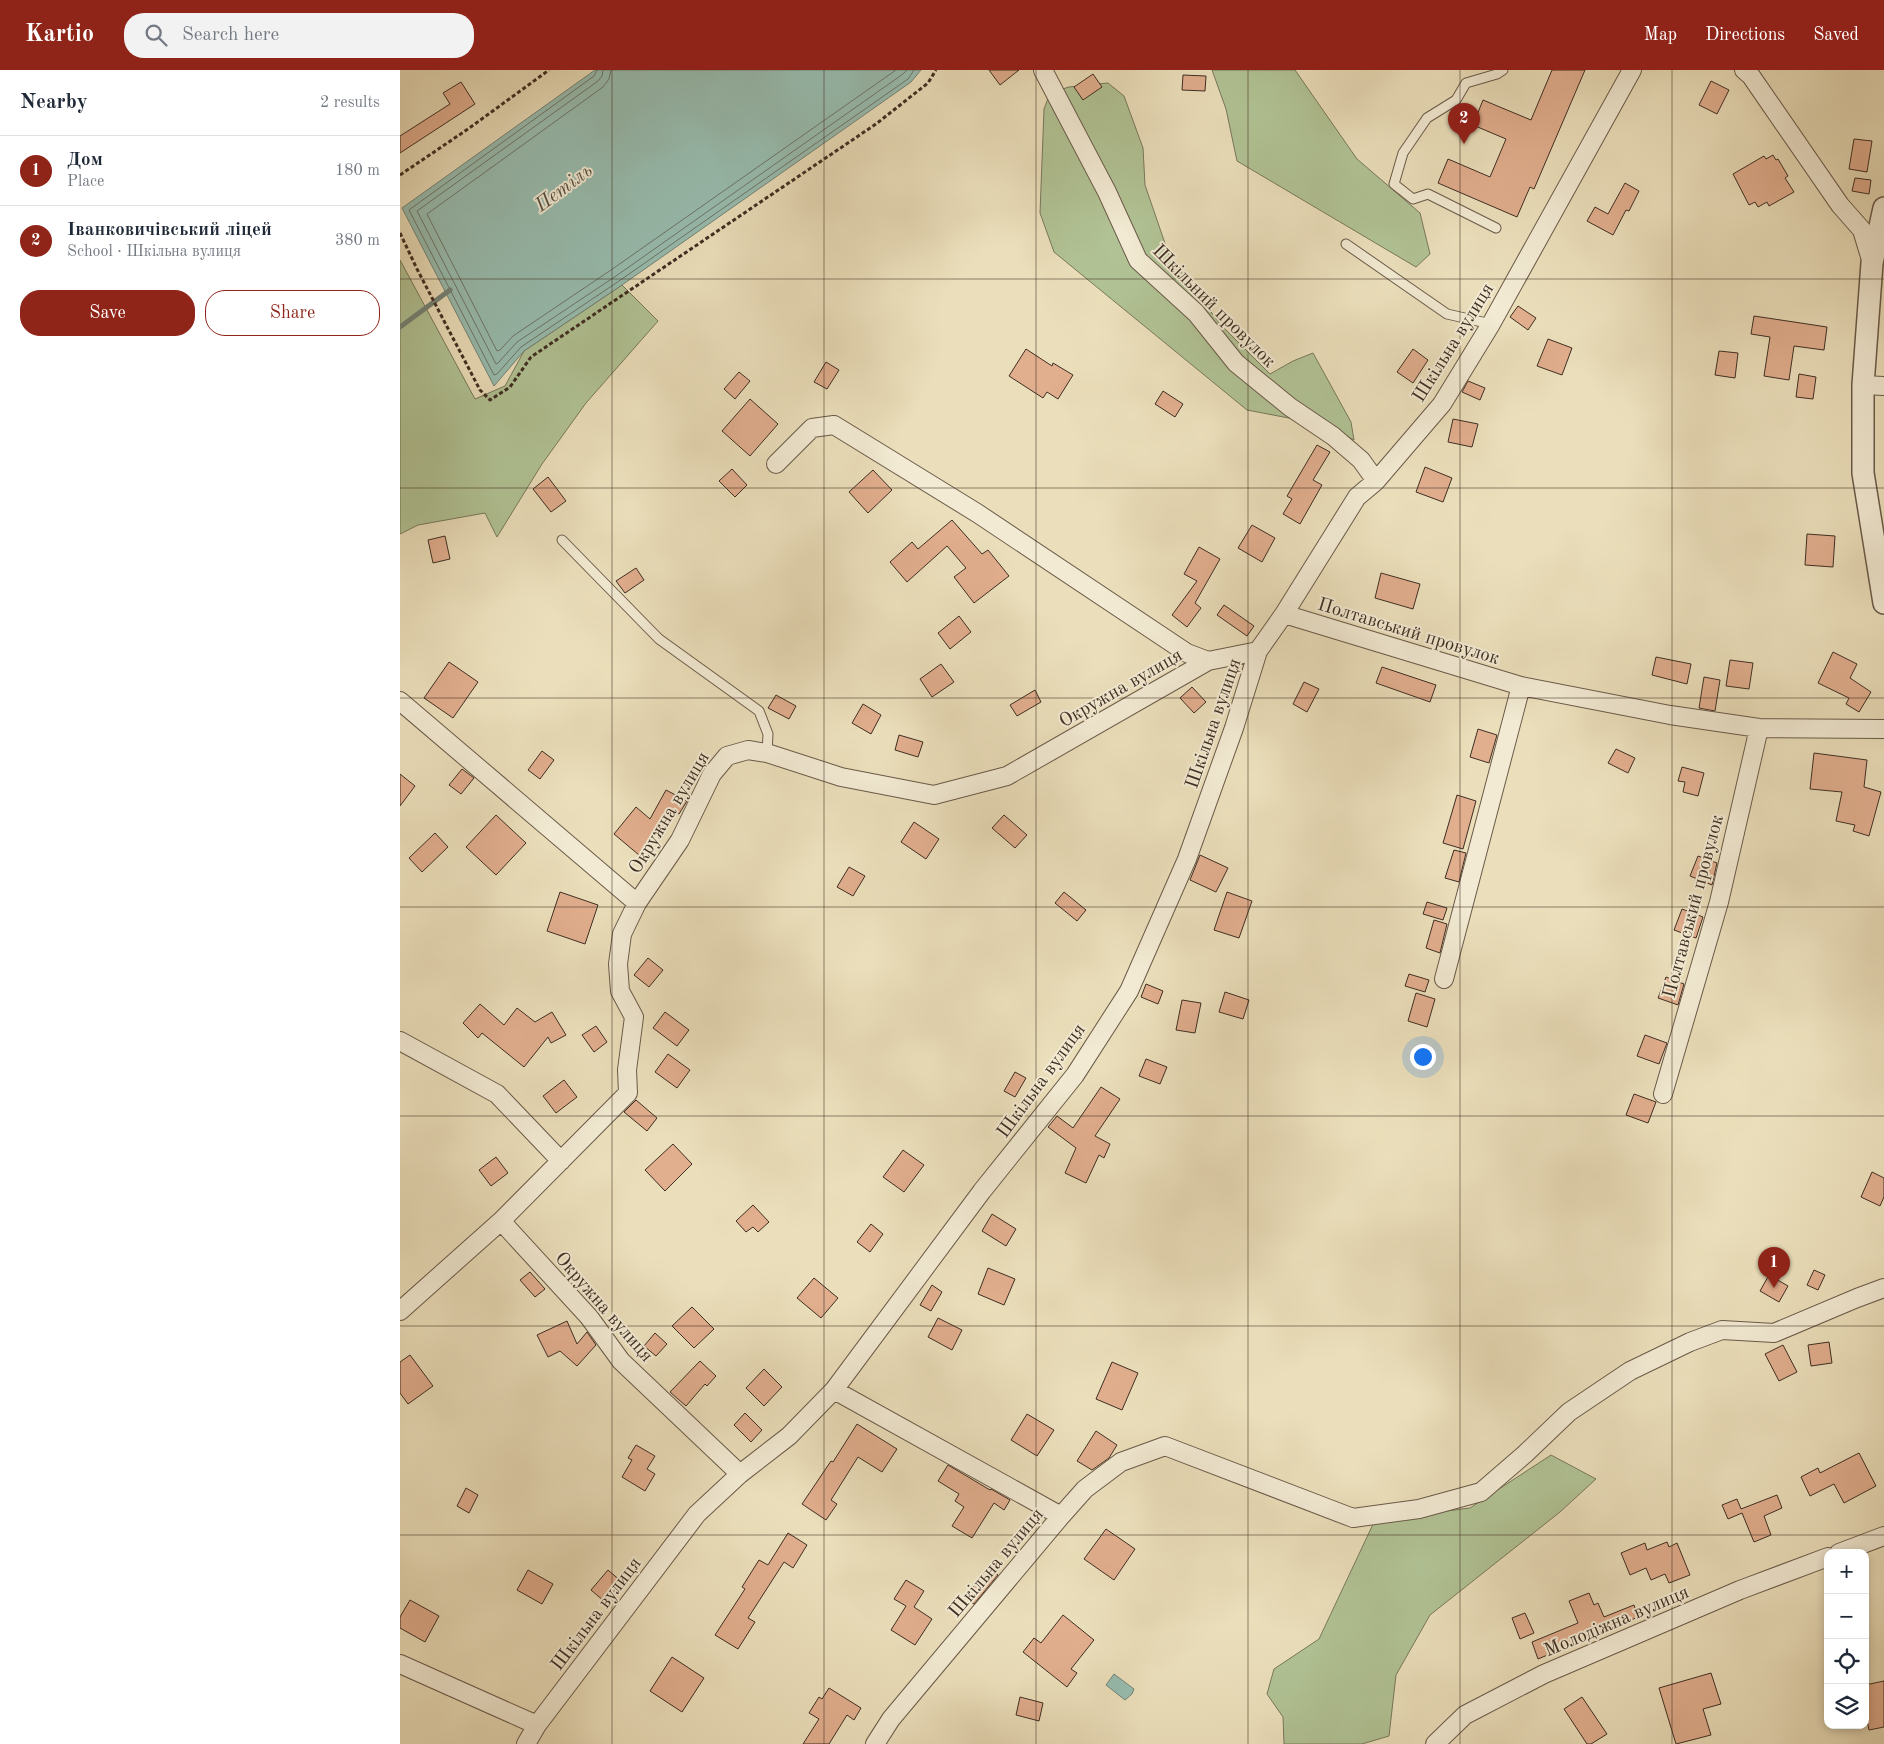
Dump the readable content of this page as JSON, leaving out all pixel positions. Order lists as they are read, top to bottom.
{
  "streets": {
    "street": [
      "Шкільний провулок",
      "Шкільна вулиця",
      "Полтавський провулок",
      "Окружна вулиця",
      "Молодіжна вулиця"
    ]
  },
  "crossings": [
    ["Шкільний провулок", "Шкільна вулиця"],
    ["Шкільна вулиця", "Полтавський провулок"],
    ["Шкільна вулиця", "Окружна вулиця"]
  ],
  "water": ["Петіль"],
  "page": {
    "header": "Kartio",
    "search": "Search here",
    "nav": ["Map", "Directions", "Saved"],
    "heading": ["Nearby", "2 results"],
    "pins": ["2", "1"],
    "list": [
      {
        "mark": "1",
        "name": "Дом",
        "note": "Place",
        "value": "180 m"
      },
      {
        "mark": "2",
        "name": "Іванковичівський ліцей",
        "note": "School · Шкільна вулиця",
        "value": "380 m"
      }
    ],
    "buttons": ["Save", "Share"],
    "map_buttons": ["+", "−"]
  }
}
